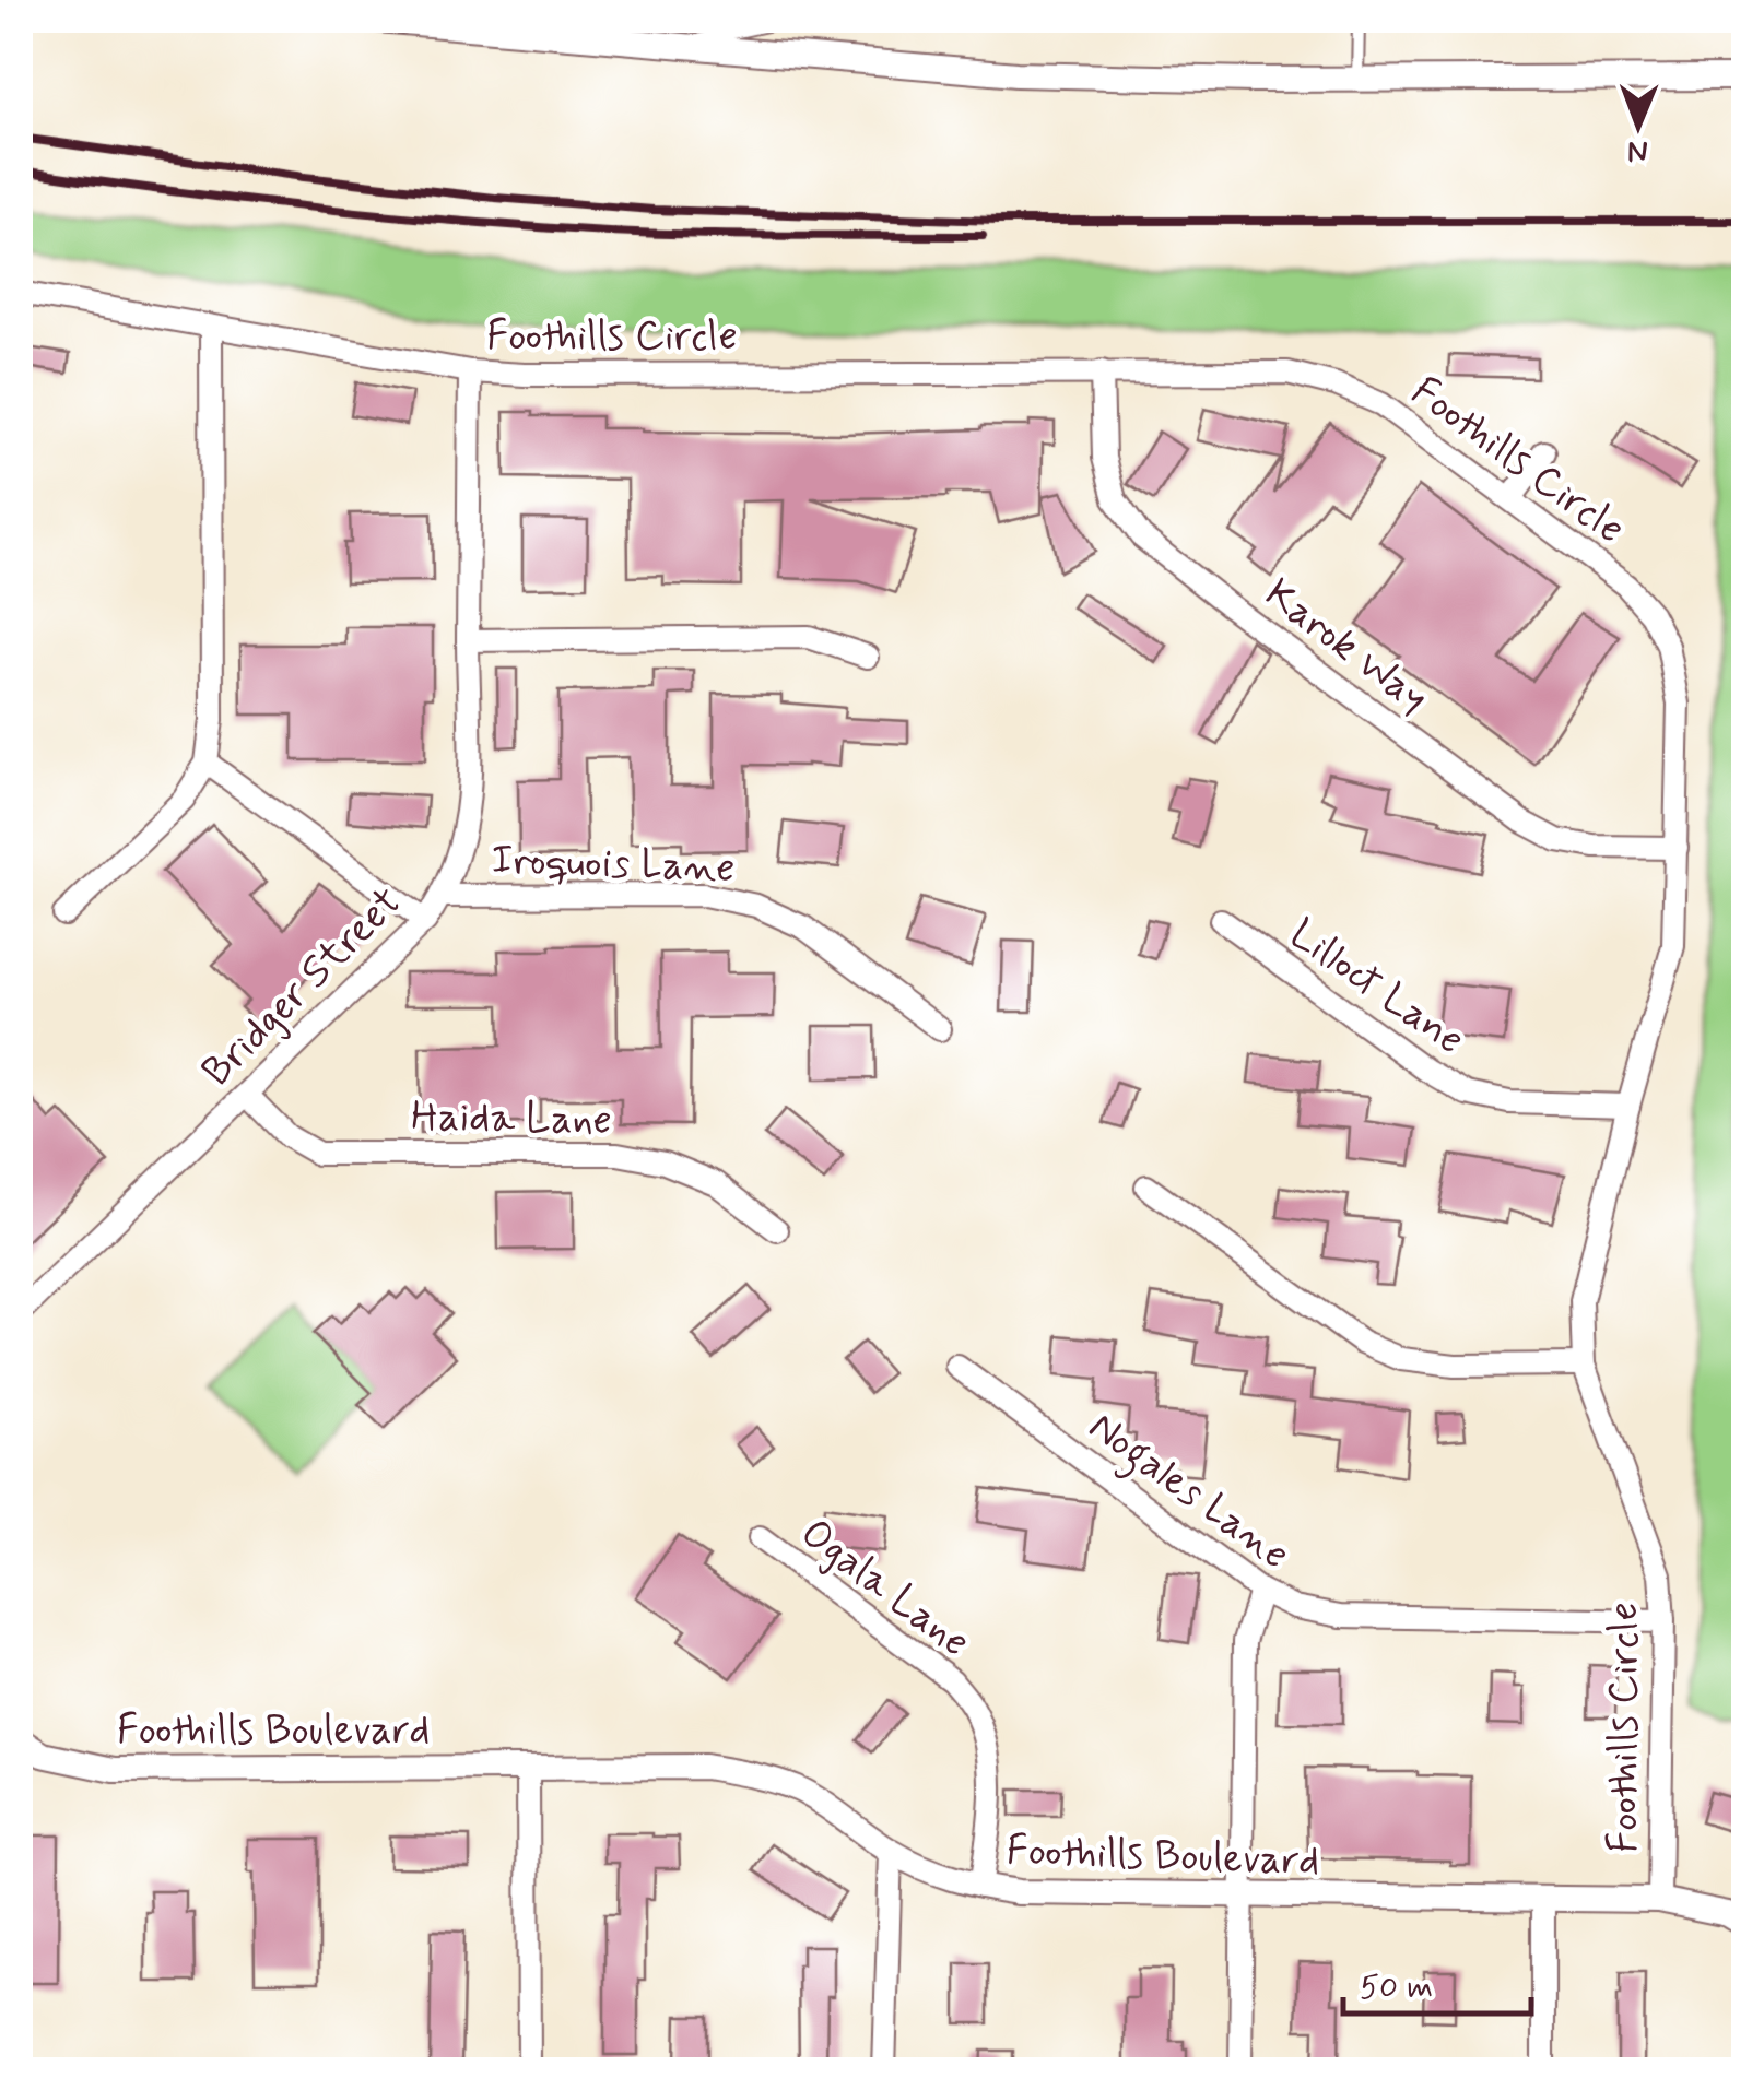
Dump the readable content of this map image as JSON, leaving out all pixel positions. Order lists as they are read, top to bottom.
{
  "streets": {
    "street": [
      "Foothills Circle",
      "Karok Way",
      "Iroquois Lane",
      "Bridger Street",
      "Lilloct Lane",
      "Haida Lane",
      "Nogales Lane",
      "Ogala Lane",
      "Foothills Boulevard"
    ]
  },
  "crossings": [
    ["Foothills Circle", "Karok Way"],
    ["Foothills Circle", "Bridger Street"],
    ["Foothills Circle", "Lilloct Lane"],
    ["Foothills Circle", "Nogales Lane"],
    ["Foothills Circle", "Foothills Boulevard"],
    ["Iroquois Lane", "Bridger Street"],
    ["Bridger Street", "Haida Lane"],
    ["Ogala Lane", "Foothills Boulevard"]
  ],
  "scale_bar": "50 m",
  "north": "bottom"
}
